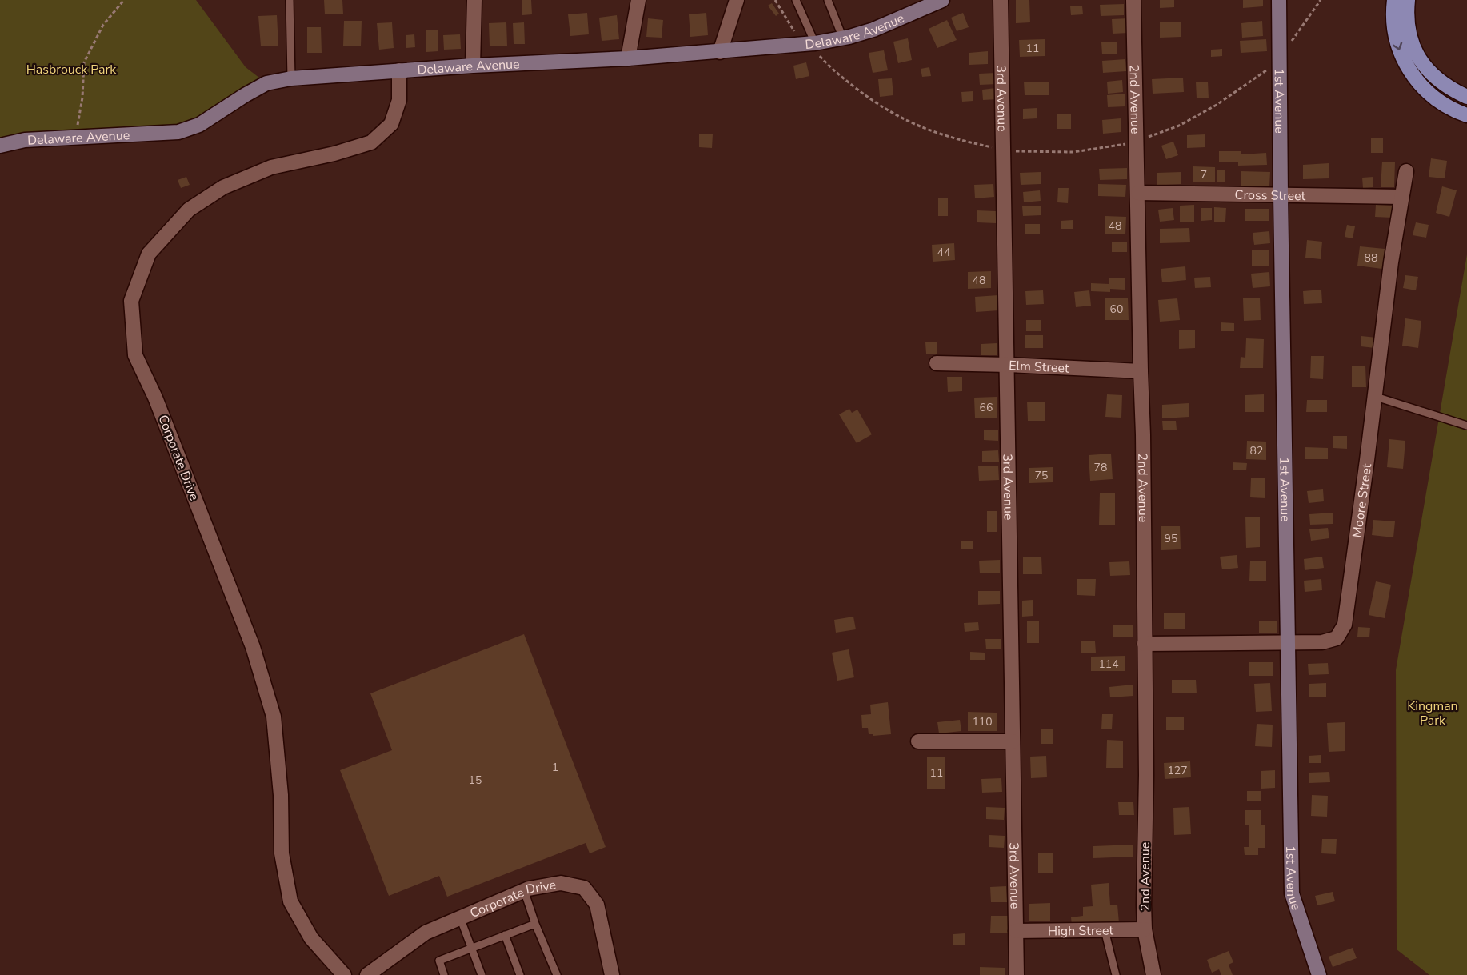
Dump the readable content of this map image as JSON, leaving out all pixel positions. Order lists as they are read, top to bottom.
{
  "streets": {
    "street": [
      "Delaware Avenue",
      "3rd Avenue",
      "2nd Avenue",
      "1st Avenue",
      "Cross Street",
      "Elm Street",
      "Corporate Drive",
      "Moore Street",
      "High Street"
    ]
  },
  "crossings": [
    ["Delaware Avenue", "Corporate Drive"],
    ["3rd Avenue", "Elm Street"],
    ["3rd Avenue", "High Street"],
    ["2nd Avenue", "Cross Street"],
    ["2nd Avenue", "Elm Street"],
    ["2nd Avenue", "Moore Street"],
    ["2nd Avenue", "High Street"],
    ["1st Avenue", "Cross Street"],
    ["1st Avenue", "Moore Street"],
    ["Cross Street", "Moore Street"]
  ],
  "parks": ["Hasbrouck Park", "Kingman Park"],
  "house_numbers": [
    "11",
    "7",
    "48",
    "44",
    "88",
    "48",
    "60",
    "66",
    "82",
    "78",
    "75",
    "95",
    "114",
    "110",
    "1",
    "127",
    "11",
    "15"
  ]
}
